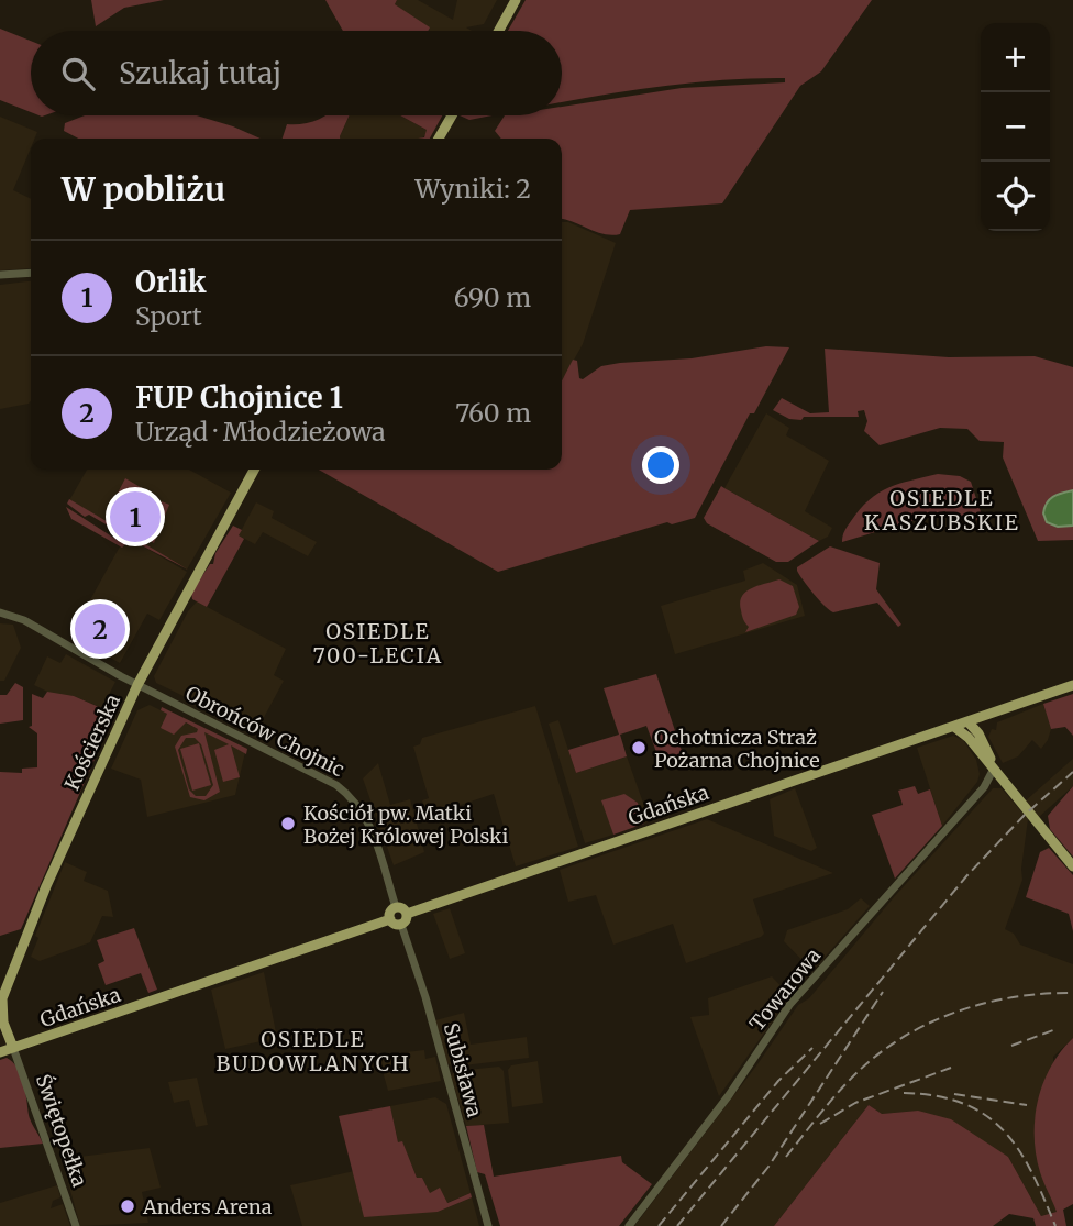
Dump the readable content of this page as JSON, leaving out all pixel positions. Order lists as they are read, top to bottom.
{
  "streets": {
    "main road": ["Kościerska", "Gdańska"],
    "street": [
      "Obrońców Chojnic",
      "Towarowa",
      "Subisława",
      "Świętopełka"
    ]
  },
  "crossings": [
    ["Obrońców Chojnic", "Kościerska"],
    ["Obrońców Chojnic", "Gdańska"],
    ["Obrońców Chojnic", "Subisława"],
    ["Kościerska", "Gdańska"],
    ["Kościerska", "Świętopełka"],
    ["Gdańska", "Subisława"],
    ["Gdańska", "Świętopełka"]
  ],
  "districts": ["OSIEDLE KASZUBSKIE", "OSIEDLE 700-LECIA", "OSIEDLE BUDOWLANYCH"],
  "places": ["Ochotnicza Straż Pożarna Chojnice", "Kościół pw. Matki Bożej Królowej Polski", "Anders Arena"],
  "page": {
    "map_buttons": ["+", "−"],
    "search": "Szukaj tutaj",
    "heading": ["W pobliżu", "Wyniki: 2"],
    "list": [
      {
        "mark": "1",
        "name": "Orlik",
        "note": "Sport",
        "value": "690 m"
      },
      {
        "mark": "2",
        "name": "FUP Chojnice 1",
        "note": "Urząd · Młodzieżowa",
        "value": "760 m"
      }
    ],
    "pins": ["1", "2"]
  }
}
